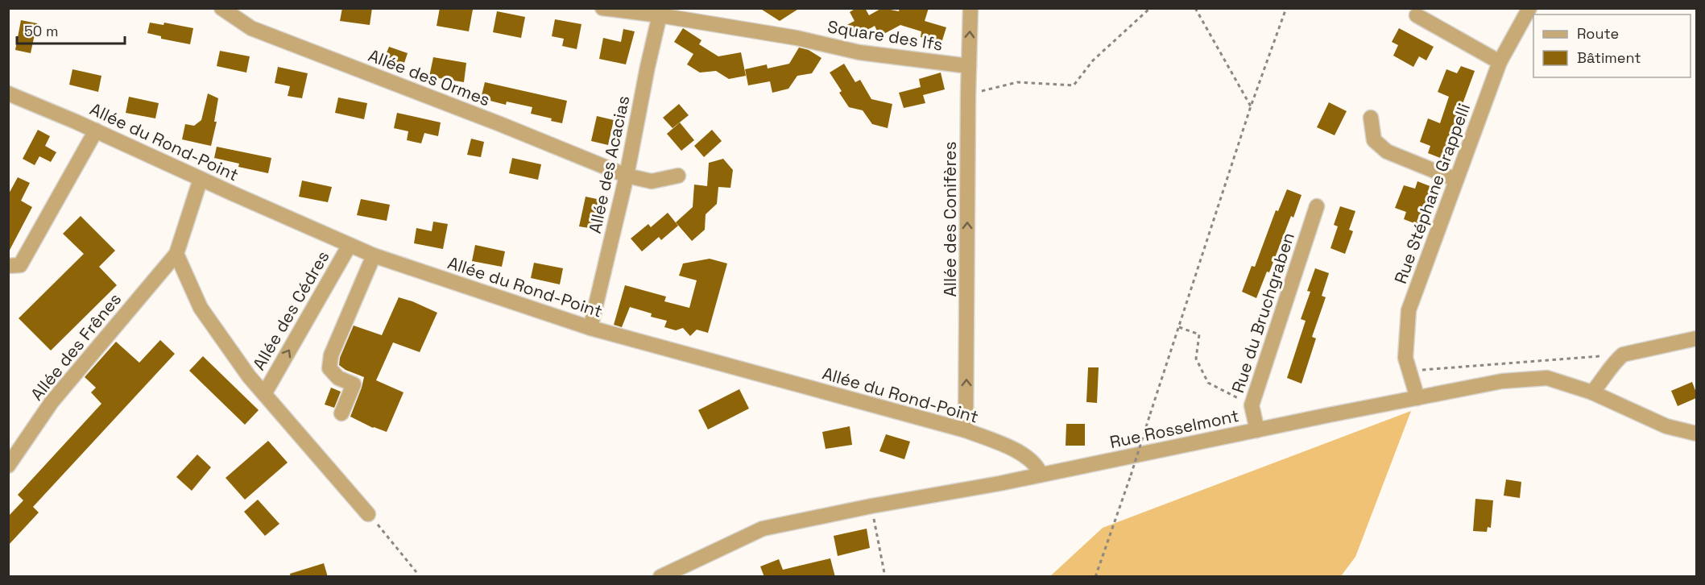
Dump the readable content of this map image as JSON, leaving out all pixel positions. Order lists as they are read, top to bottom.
{
  "streets": {
    "street": [
      "Square des Ifs",
      "Allée des Ormes",
      "Allée du Rond-Point",
      "Allée des Acacias",
      "Rue Stéphane Grappelli",
      "Allée des Conifères",
      "Allée des Cédres",
      "Rue du Bruchgraben",
      "Allée des Frênes",
      "Rue Rosselmont"
    ]
  },
  "crossings": [
    ["Square des Ifs", "Allée des Acacias"],
    ["Square des Ifs", "Allée des Conifères"],
    ["Allée des Ormes", "Allée des Acacias"],
    ["Allée du Rond-Point", "Allée des Acacias"],
    ["Allée du Rond-Point", "Allée des Conifères"],
    ["Allée du Rond-Point", "Allée des Cédres"],
    ["Allée du Rond-Point", "Rue Rosselmont"],
    ["Rue Stéphane Grappelli", "Rue Rosselmont"],
    ["Allée des Cédres", "Allée des Frênes"],
    ["Rue du Bruchgraben", "Rue Rosselmont"]
  ],
  "one_way": ["Allée des Conifères"],
  "legend": ["Route", "Bâtiment"],
  "scale_bar": "50 m"
}
